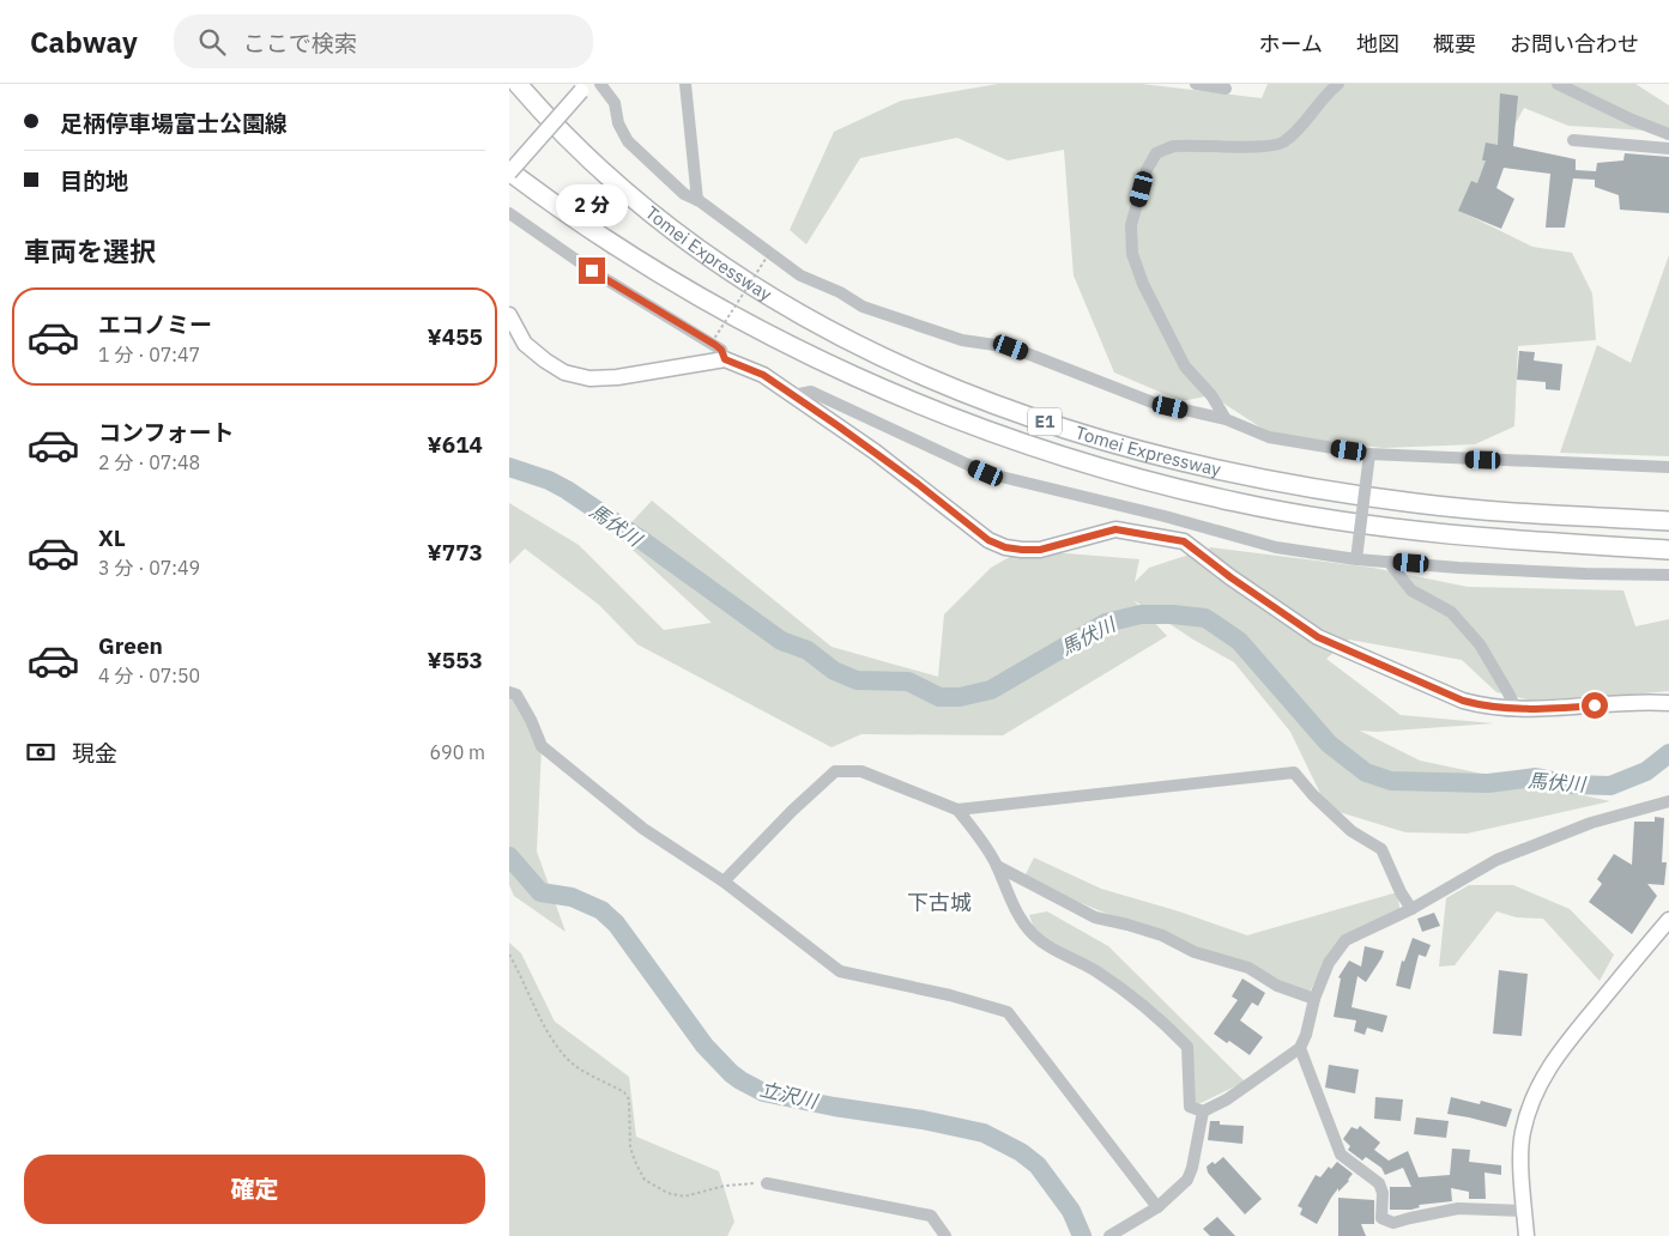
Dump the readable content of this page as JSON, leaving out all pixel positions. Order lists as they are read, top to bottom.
{
  "streets": {
    "highway": ["Tomei Expressway", "E1"]
  },
  "districts": ["下古城"],
  "water": ["馬伏川", "立沢川"],
  "page": {
    "header": "Cabway",
    "search": "ここで検索",
    "nav": [
      "ホーム",
      "地図",
      "概要",
      "お問い合わせ"
    ],
    "banner": ["足柄停車場富士公園線", "目的地"],
    "bubble": "2 分",
    "heading": "車両を選択",
    "list": [
      {
        "name": "エコノミー",
        "note": "1 分 · 07:47",
        "value": "¥455"
      },
      {
        "name": "コンフォート",
        "note": "2 分 · 07:48",
        "value": "¥614"
      },
      {
        "name": "XL",
        "note": "3 分 · 07:49",
        "value": "¥773"
      },
      {
        "name": "Green",
        "note": "4 分 · 07:50",
        "value": "¥553"
      }
    ],
    "pay": ["現金", "690 m"],
    "buttons": "確定"
  }
}
